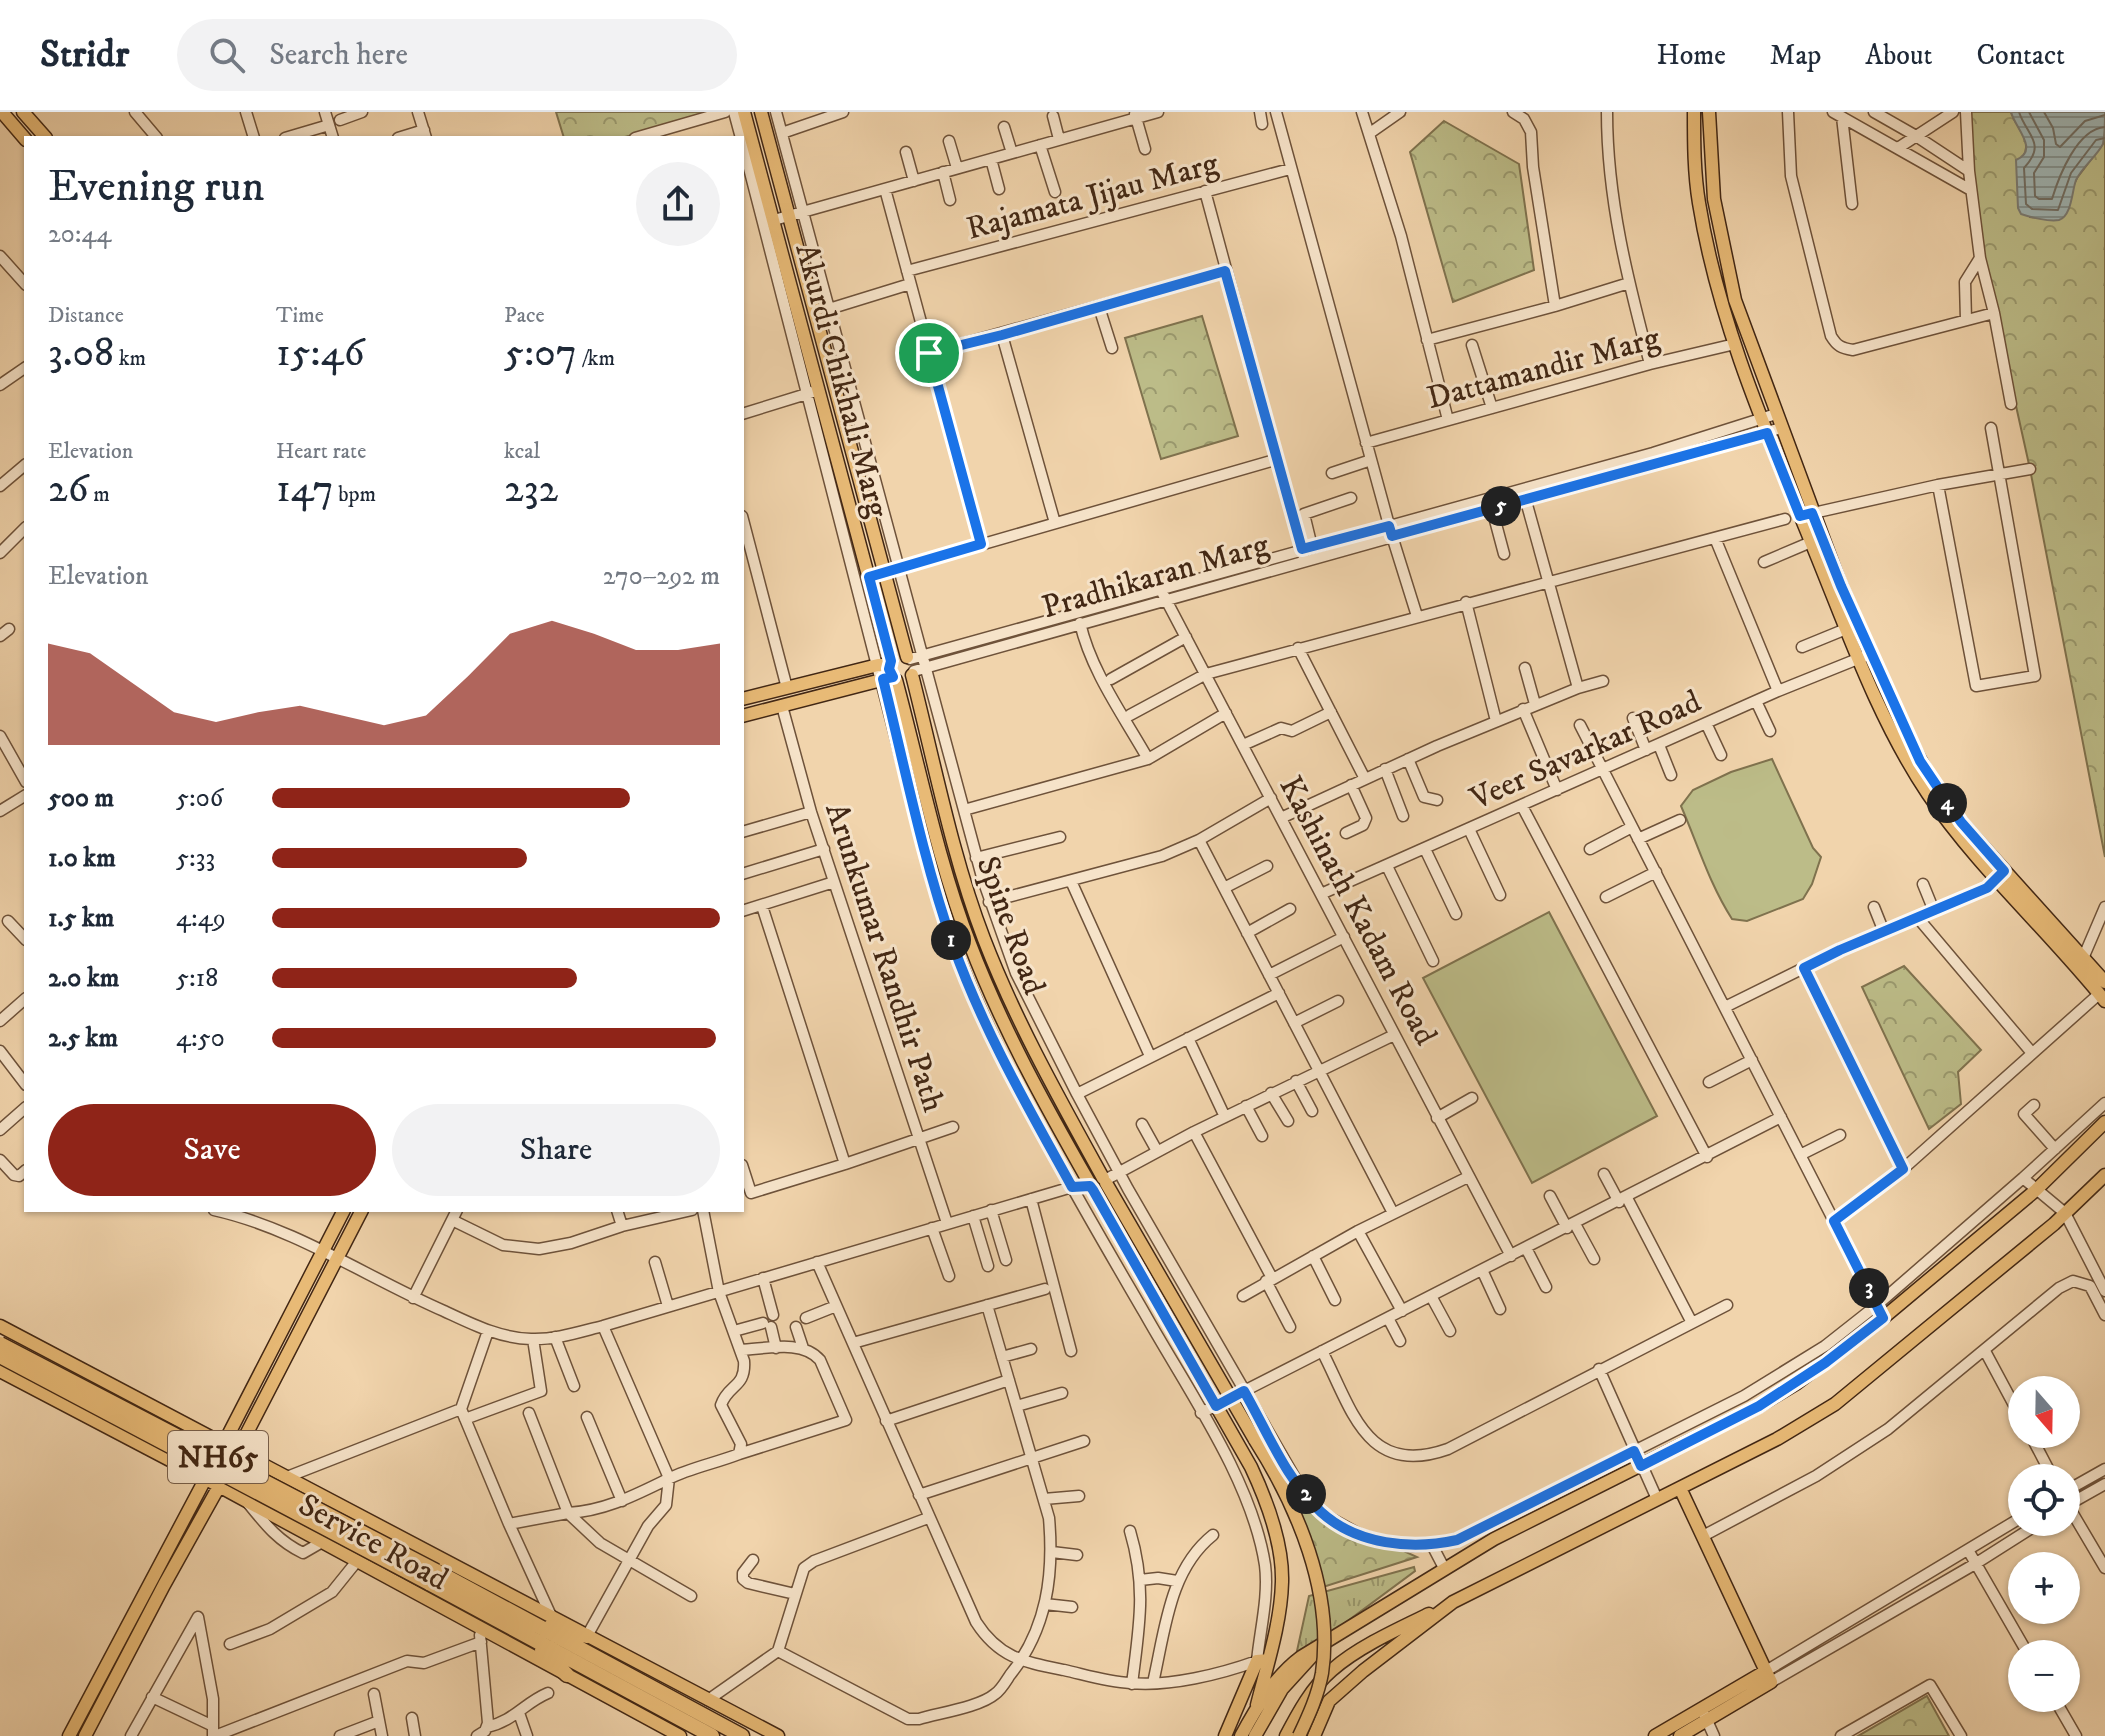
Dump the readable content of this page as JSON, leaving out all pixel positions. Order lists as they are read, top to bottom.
{
  "streets": {
    "highway": ["NH65"],
    "main road": ["Akurdi Chikhali Marg", "Spine Road", "Service Road"],
    "street": [
      "Rajamata Jijau Marg",
      "Dattamandir Marg",
      "Pradhikaran Marg",
      "Veer Savarkar Road",
      "Kashinath Kadam Road",
      "Arunkumar Randhir Path"
    ]
  },
  "crossings": [
    ["Akurdi Chikhali Marg", "Pradhikaran Marg"],
    ["Akurdi Chikhali Marg", "Spine Road"],
    ["Pradhikaran Marg", "Kashinath Kadam Road"],
    ["Pradhikaran Marg", "Spine Road"],
    ["Veer Savarkar Road", "Kashinath Kadam Road"],
    ["NH65", "Service Road"]
  ],
  "north": "bottom",
  "page": {
    "header": "Stridr",
    "search": "Search here",
    "nav": [
      "Home",
      "Map",
      "About",
      "Contact"
    ],
    "heading": ["Evening run", "20:44"],
    "stats": [
      ["Distance", "3.08 km"],
      ["Time", "15:46"],
      ["Pace", "5:07 /km"],
      ["Elevation", "26 m"],
      ["Heart rate", "147 bpm"],
      ["kcal", "232"]
    ],
    "pins": [
      "5",
      "4",
      "1",
      "3",
      "2"
    ],
    "chart": ["Elevation", "270–292 m"],
    "list": [
      {
        "name": "500 m",
        "note": "5:06"
      },
      {
        "name": "1.0 km",
        "note": "5:33"
      },
      {
        "name": "1.5 km",
        "note": "4:49"
      },
      {
        "name": "2.0 km",
        "note": "5:18"
      },
      {
        "name": "2.5 km",
        "note": "4:50"
      }
    ],
    "buttons": ["Save", "Share"],
    "map_buttons": ["+", "−"]
  }
}
